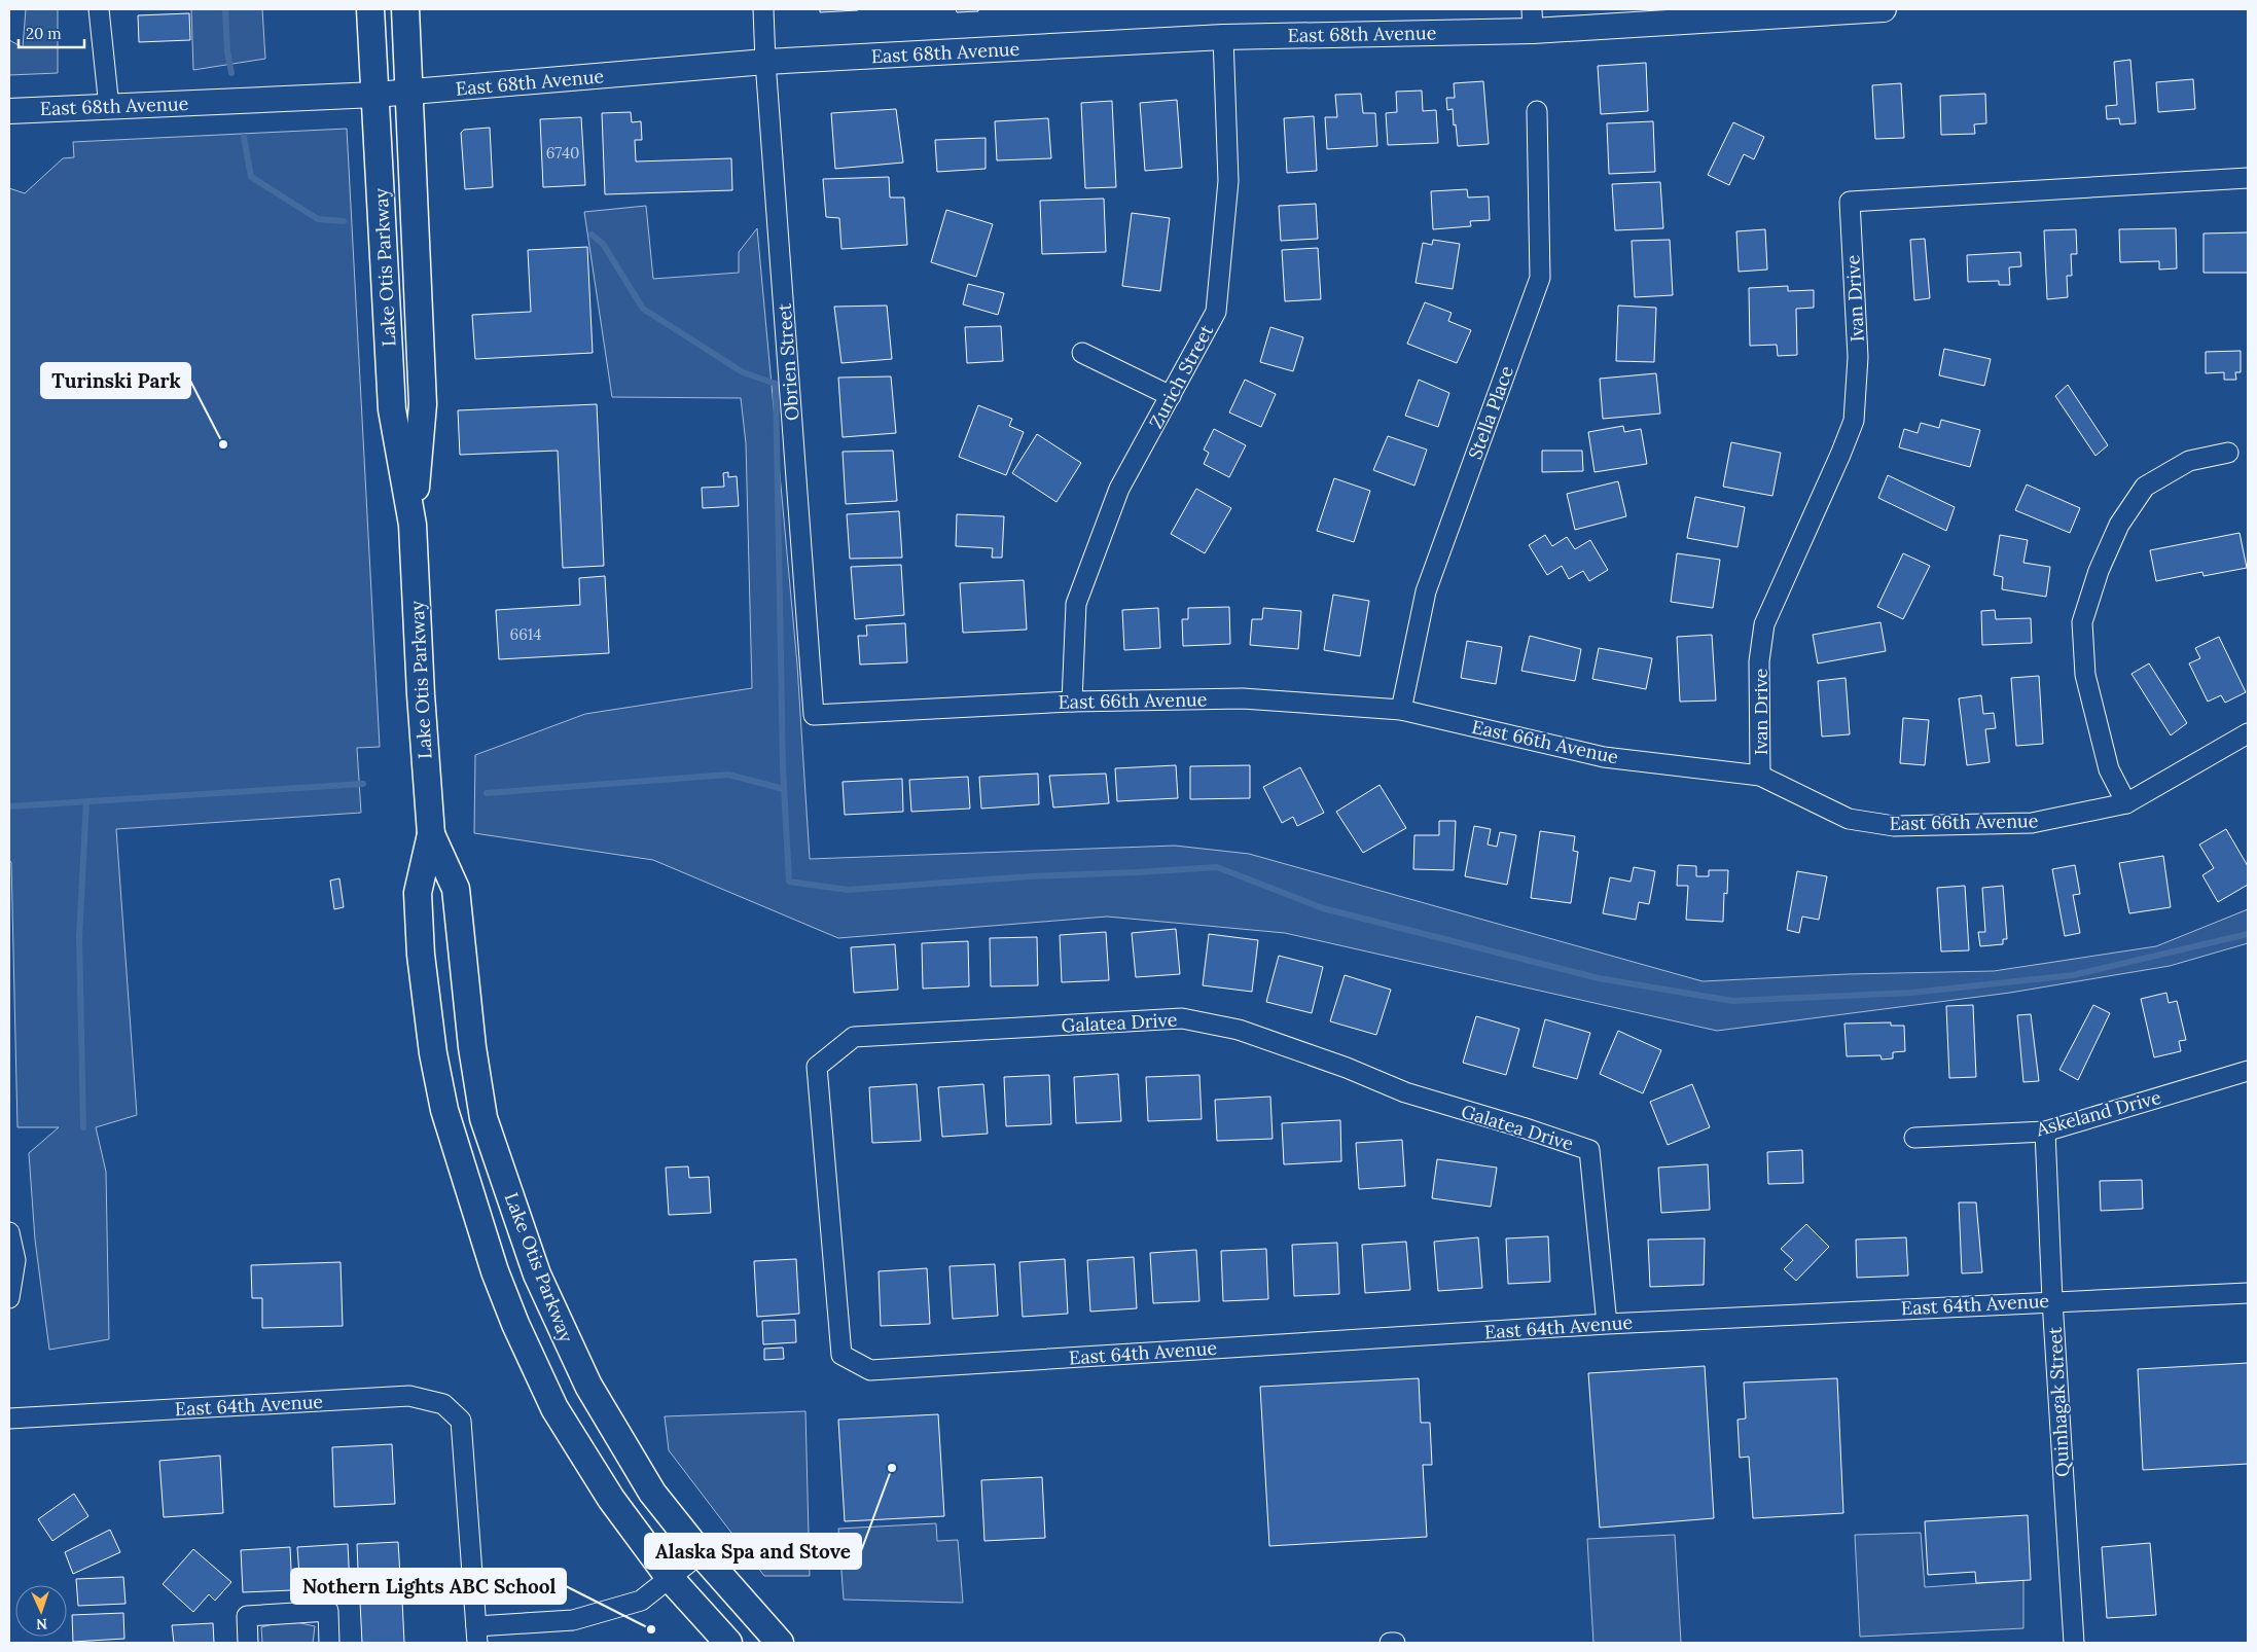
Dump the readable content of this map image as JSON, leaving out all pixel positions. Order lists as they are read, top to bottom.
{
  "streets": {
    "main road": ["Lake Otis Parkway"],
    "street": [
      "East 68th Avenue",
      "Ivan Drive",
      "Obrien Street",
      "Zurich Street",
      "Stella Place",
      "East 66th Avenue",
      "Galatea Drive",
      "Askeland Drive",
      "East 64th Avenue",
      "Quinhagak Street"
    ]
  },
  "crossings": [
    ["East 68th Avenue", "Lake Otis Parkway"],
    ["East 68th Avenue", "Obrien Street"],
    ["East 68th Avenue", "Zurich Street"],
    ["Ivan Drive", "East 66th Avenue"],
    ["Obrien Street", "East 66th Avenue"],
    ["Zurich Street", "East 66th Avenue"],
    ["Stella Place", "East 66th Avenue"],
    ["Galatea Drive", "East 64th Avenue"],
    ["Askeland Drive", "Quinhagak Street"],
    ["East 64th Avenue", "Quinhagak Street"]
  ],
  "places": ["Turinski Park", "Alaska Spa and Stove", "Nothern Lights ABC School"],
  "house_numbers": ["6740", "6614"],
  "scale_bar": "20 m",
  "north": "bottom"
}
